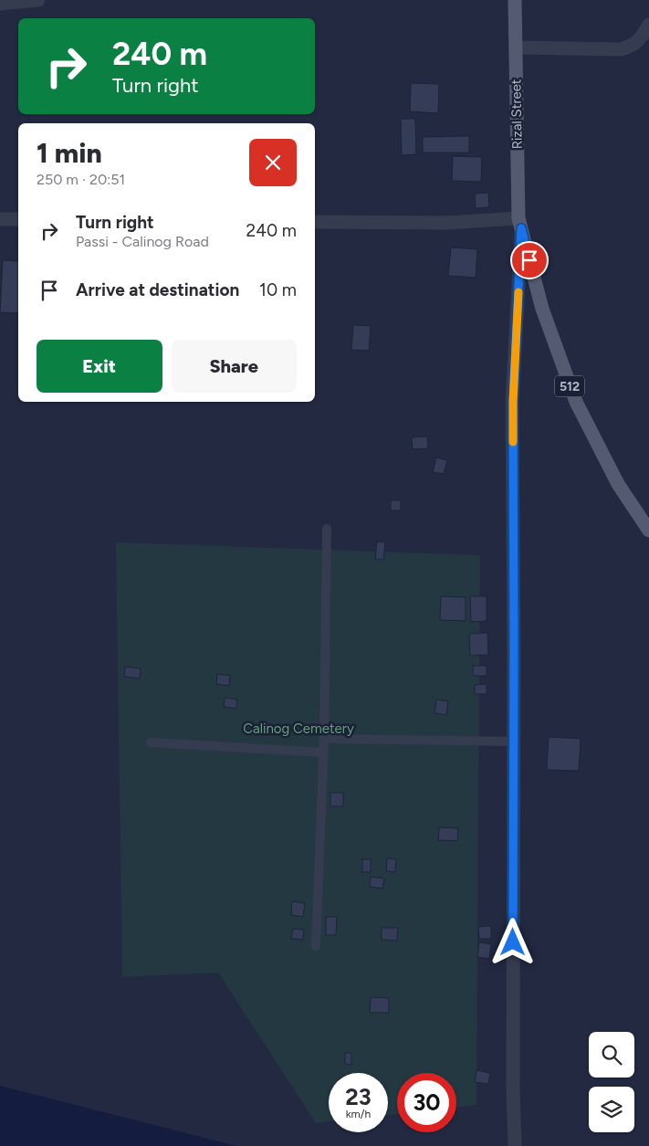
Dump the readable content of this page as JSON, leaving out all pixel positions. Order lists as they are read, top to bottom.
{
  "streets": {
    "main road": ["Rizal Street", "512"]
  },
  "crossings": [
    ["Rizal Street", "512"]
  ],
  "parks": ["Calinog Cemetery"],
  "page": {
    "turn": ["240 m", "Turn right"],
    "heading": ["1 min", "250 m · 20:51"],
    "list": [
      {
        "name": "Turn right",
        "note": "Passi - Calinog Road",
        "value": "240 m"
      },
      {
        "name": "Arrive at destination",
        "value": "10 m"
      }
    ],
    "buttons": ["Exit", "Share"],
    "speed": "23 km/h",
    "limit": "30"
  }
}
